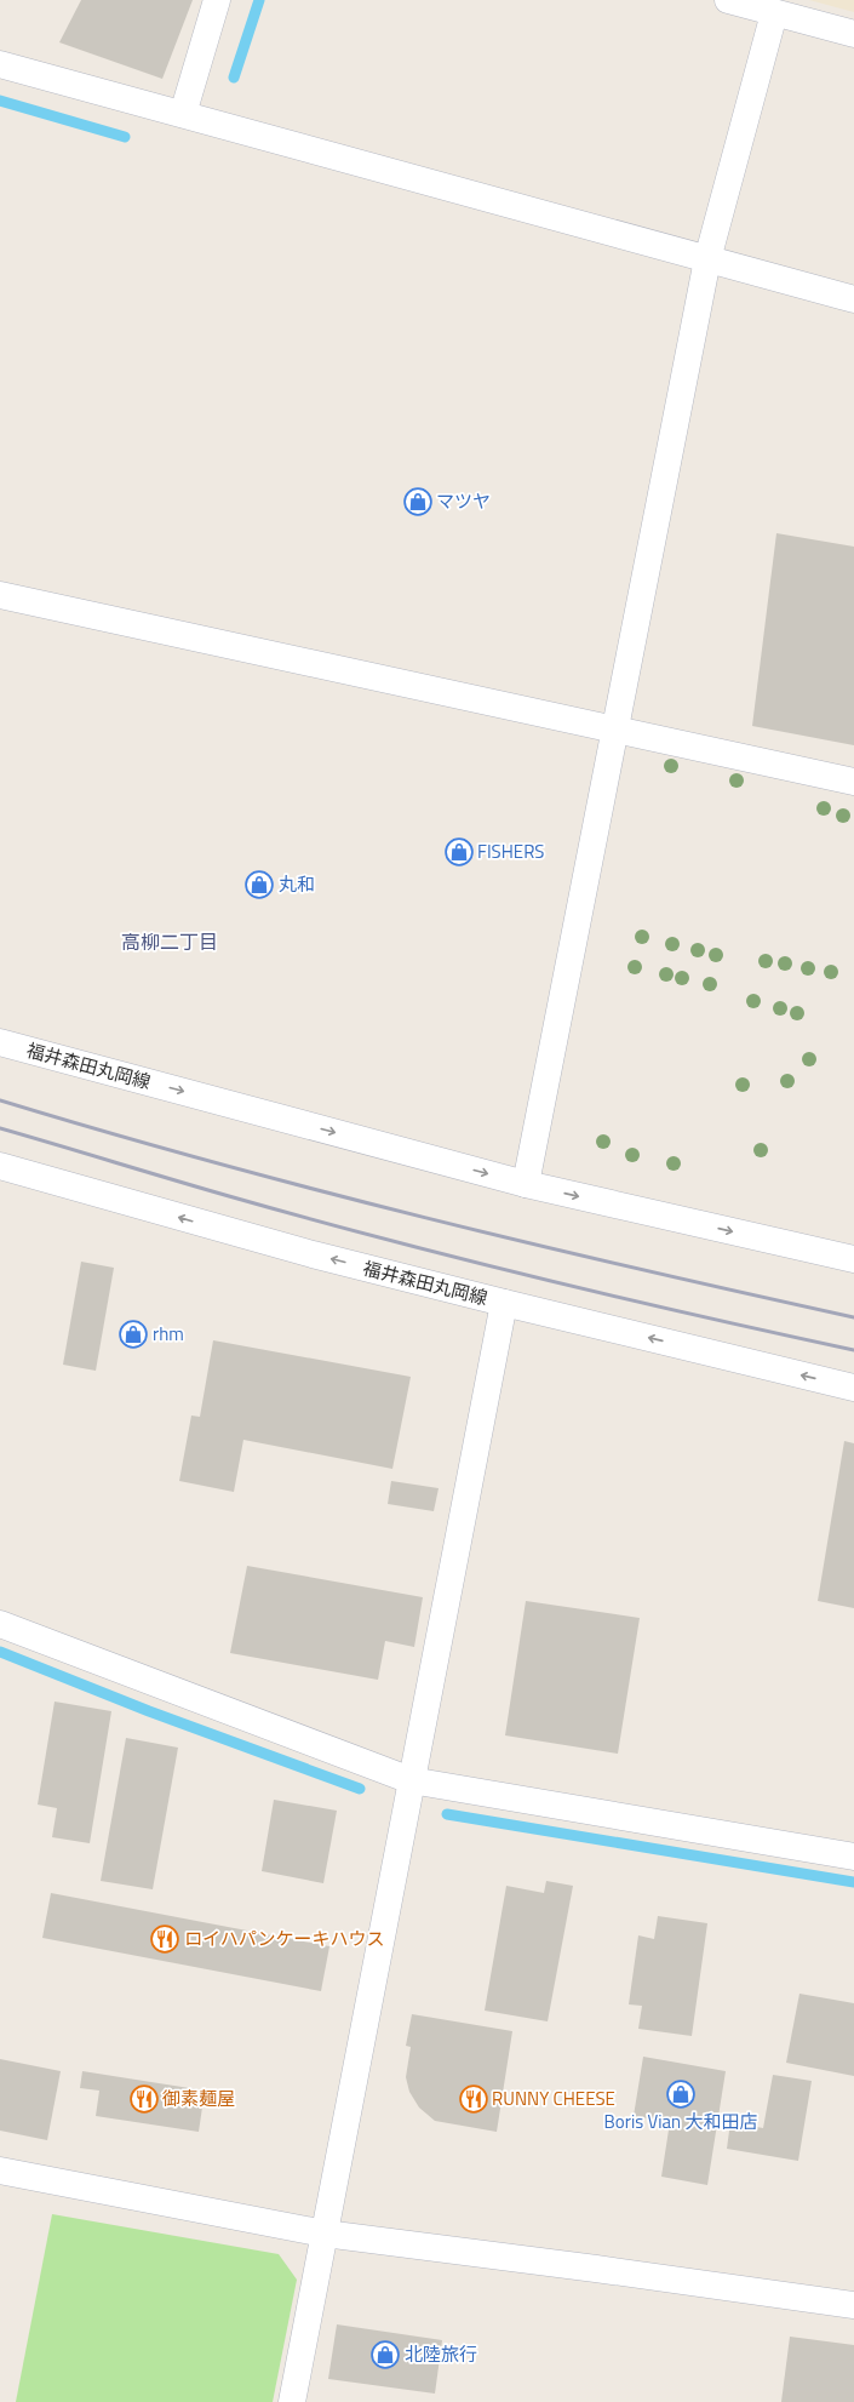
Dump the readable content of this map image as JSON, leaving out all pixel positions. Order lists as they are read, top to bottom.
{
  "streets": {
    "street": ["福井森田丸岡線"]
  },
  "districts": ["高柳二丁目"],
  "places": {
    "shop": [
      "マツヤ",
      "FISHERS",
      "丸和",
      "rhm",
      "Boris Vian 大和田店",
      "北陸旅行"
    ],
    "restaurant": ["ロイハパンケーキハウス", "御素麺屋", "RUNNY CHEESE"]
  }
}
